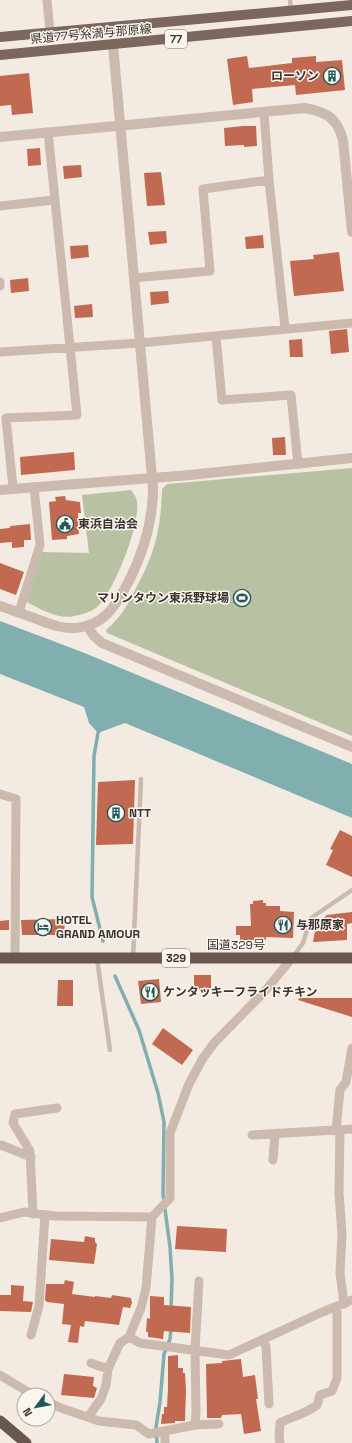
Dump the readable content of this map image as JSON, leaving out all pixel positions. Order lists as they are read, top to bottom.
{
  "streets": {
    "highway": ["国道329号", "329"],
    "main road": ["県道77号糸満与那原線", "77"]
  },
  "places": {
    "building": ["ローソン", "NTT"],
    "public building": ["東浜自治会"],
    "sports": ["マリンタウン東浜野球場"],
    "restaurant": ["与那原家", "ケンタッキーフライドチキン"],
    "hotel": ["HOTEL GRAND AMOUR"]
  },
  "north": "bottom left"
}
